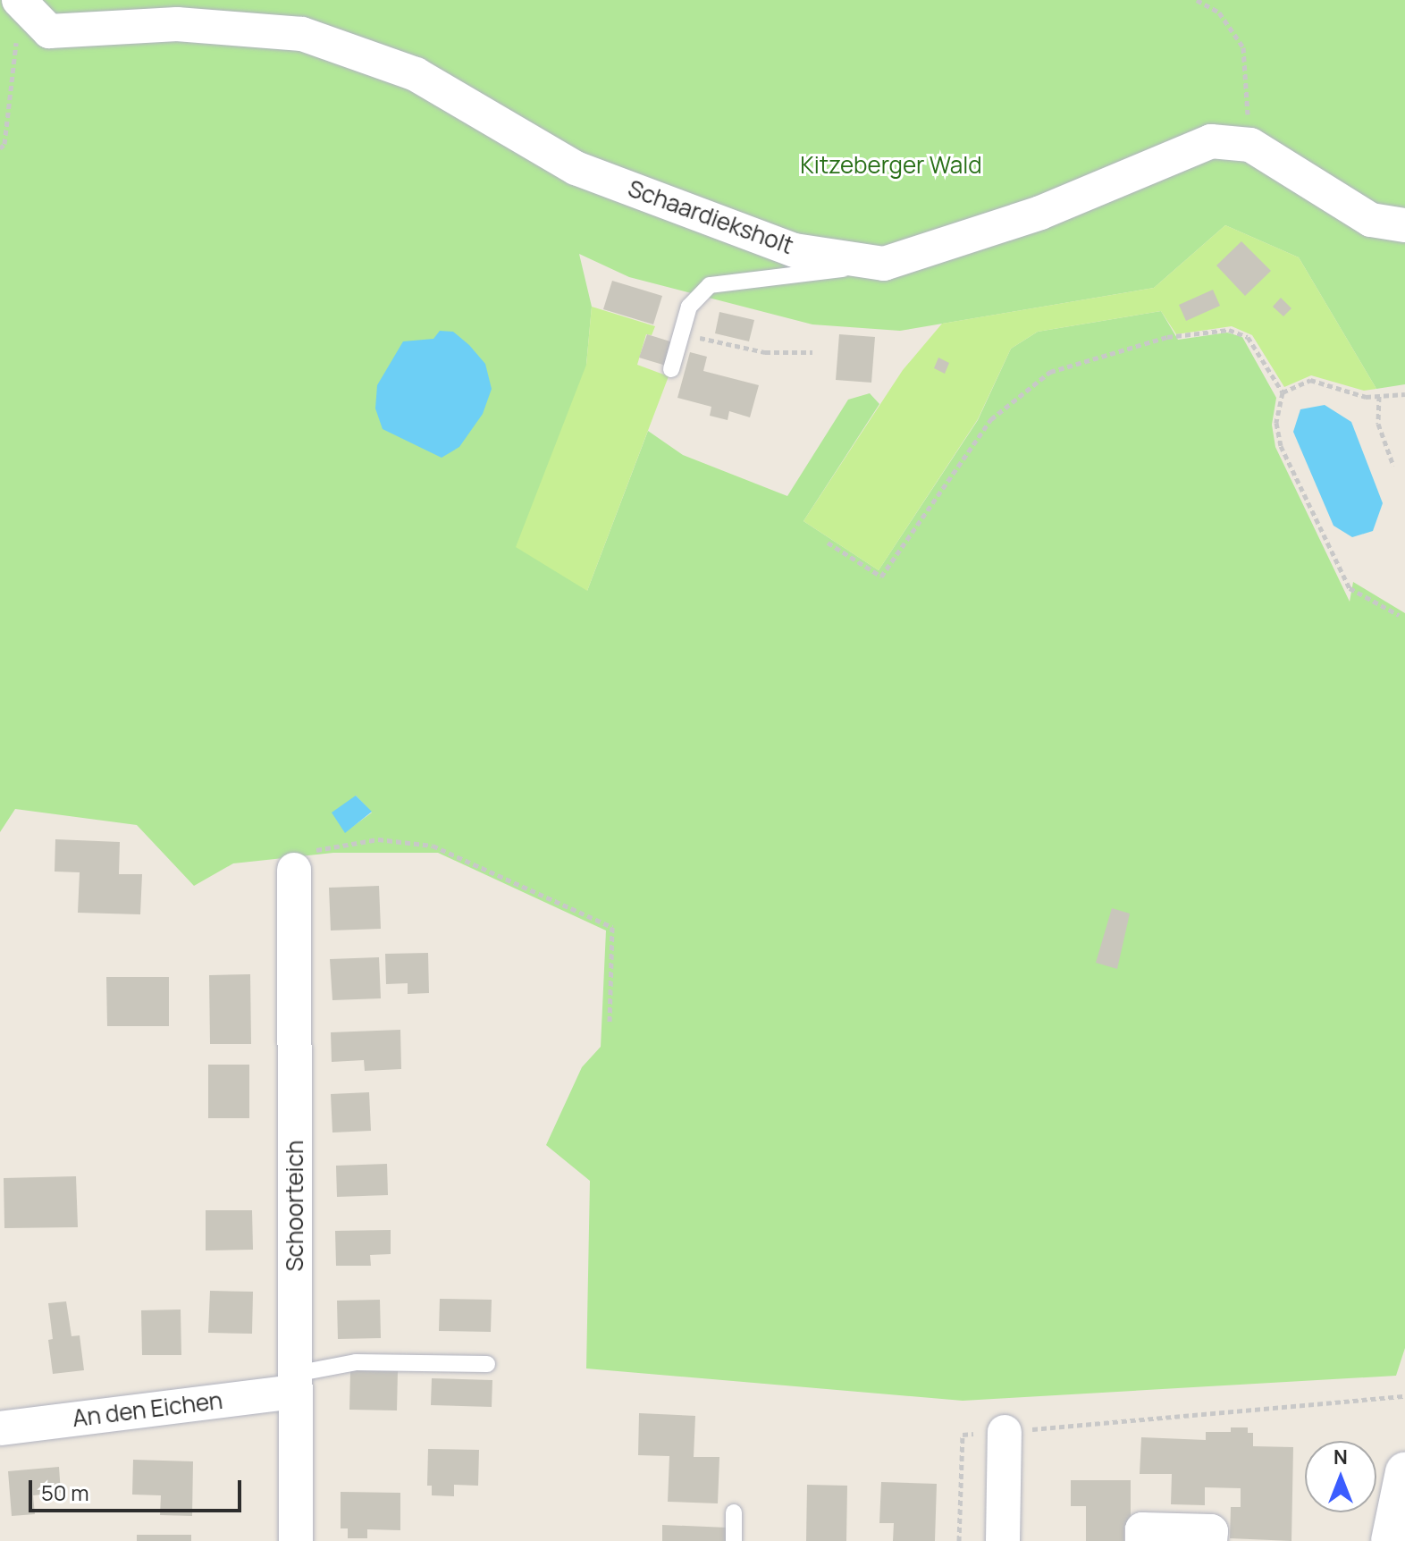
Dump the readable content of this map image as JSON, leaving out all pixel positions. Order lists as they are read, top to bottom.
{
  "streets": {
    "street": ["Schaardieksholt", "Schoorteich", "An den Eichen"]
  },
  "crossings": [
    ["Schoorteich", "An den Eichen"]
  ],
  "parks": ["Kitzeberger Wald"],
  "scale_bar": "50 m",
  "north": "top"
}
